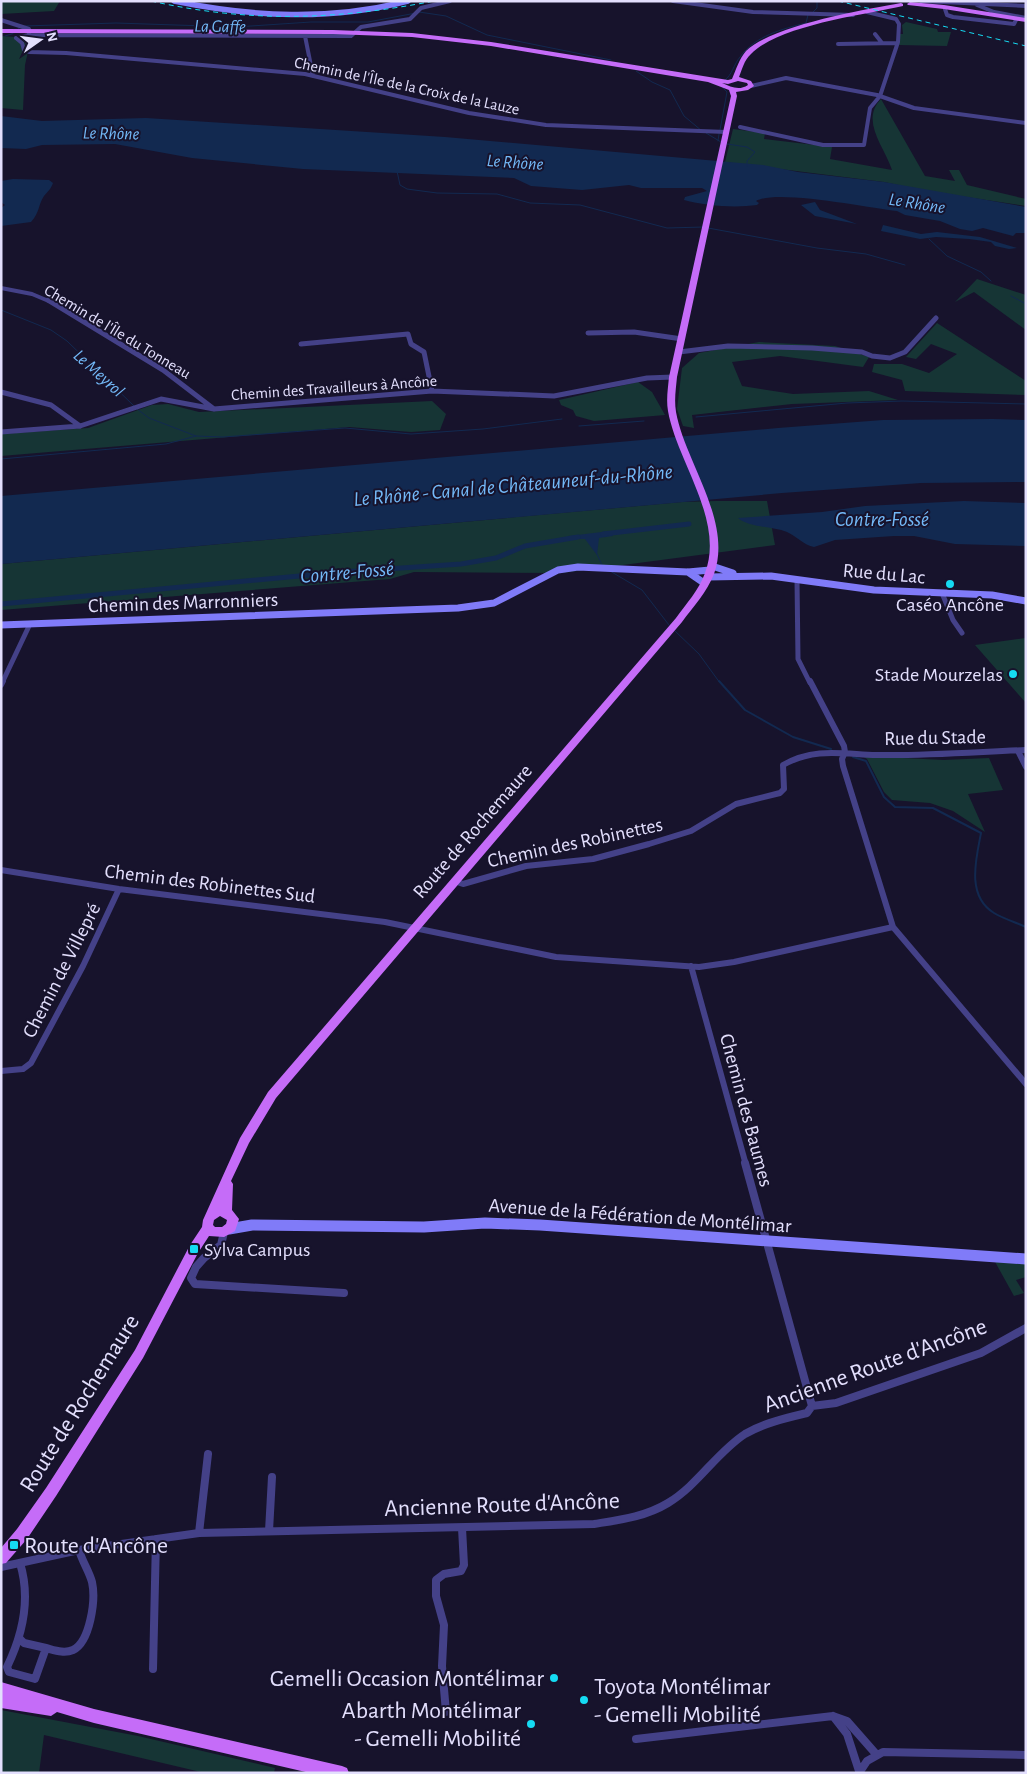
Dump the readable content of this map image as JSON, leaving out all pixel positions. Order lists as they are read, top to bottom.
{
  "streets": {
    "main road": ["Route de Rochemaure"],
    "street": [
      "Chemin de l'Île de la Croix de la Lauze",
      "Chemin de l'Île du Tonneau",
      "Chemin des Travailleurs à Ancône",
      "Rue du Lac",
      "Chemin des Marronniers",
      "Rue du Stade",
      "Chemin des Robinettes",
      "Chemin des Robinettes Sud",
      "Chemin de Villepré",
      "Chemin des Baumes",
      "Avenue de la Fédération de Montélimar",
      "Ancienne Route d'Ancône"
    ]
  },
  "crossings": [
    ["Chemin de l'Île du Tonneau", "Chemin des Travailleurs à Ancône"],
    ["Rue du Lac", "Chemin des Marronniers"],
    ["Rue du Lac", "Route de Rochemaure"],
    ["Chemin des Marronniers", "Route de Rochemaure"],
    ["Rue du Stade", "Chemin des Robinettes"],
    ["Route de Rochemaure", "Chemin des Robinettes"],
    ["Route de Rochemaure", "Chemin des Robinettes Sud"],
    ["Route de Rochemaure", "Avenue de la Fédération de Montélimar"],
    ["Chemin des Robinettes Sud", "Chemin de Villepré"],
    ["Chemin des Robinettes Sud", "Chemin des Baumes"],
    ["Chemin des Baumes", "Avenue de la Fédération de Montélimar"],
    ["Chemin des Baumes", "Ancienne Route d'Ancône"]
  ],
  "water": [
    "La Gaffe",
    "Le Rhône",
    "Le Meyrol",
    "Le Rhône - Canal de Châteauneuf-du-Rhône",
    "Contre-Fossé"
  ],
  "places": {
    "other": [
      "Caséo Ancône",
      "Stade Mourzelas",
      "Gemelli Occasion Montélimar",
      "Toyota Montélimar - Gemelli Mobilité",
      "Abarth Montélimar - Gemelli Mobilité"
    ],
    "transit": ["Sylva Campus", "Route d'Ancône"]
  },
  "north": "right"
}
